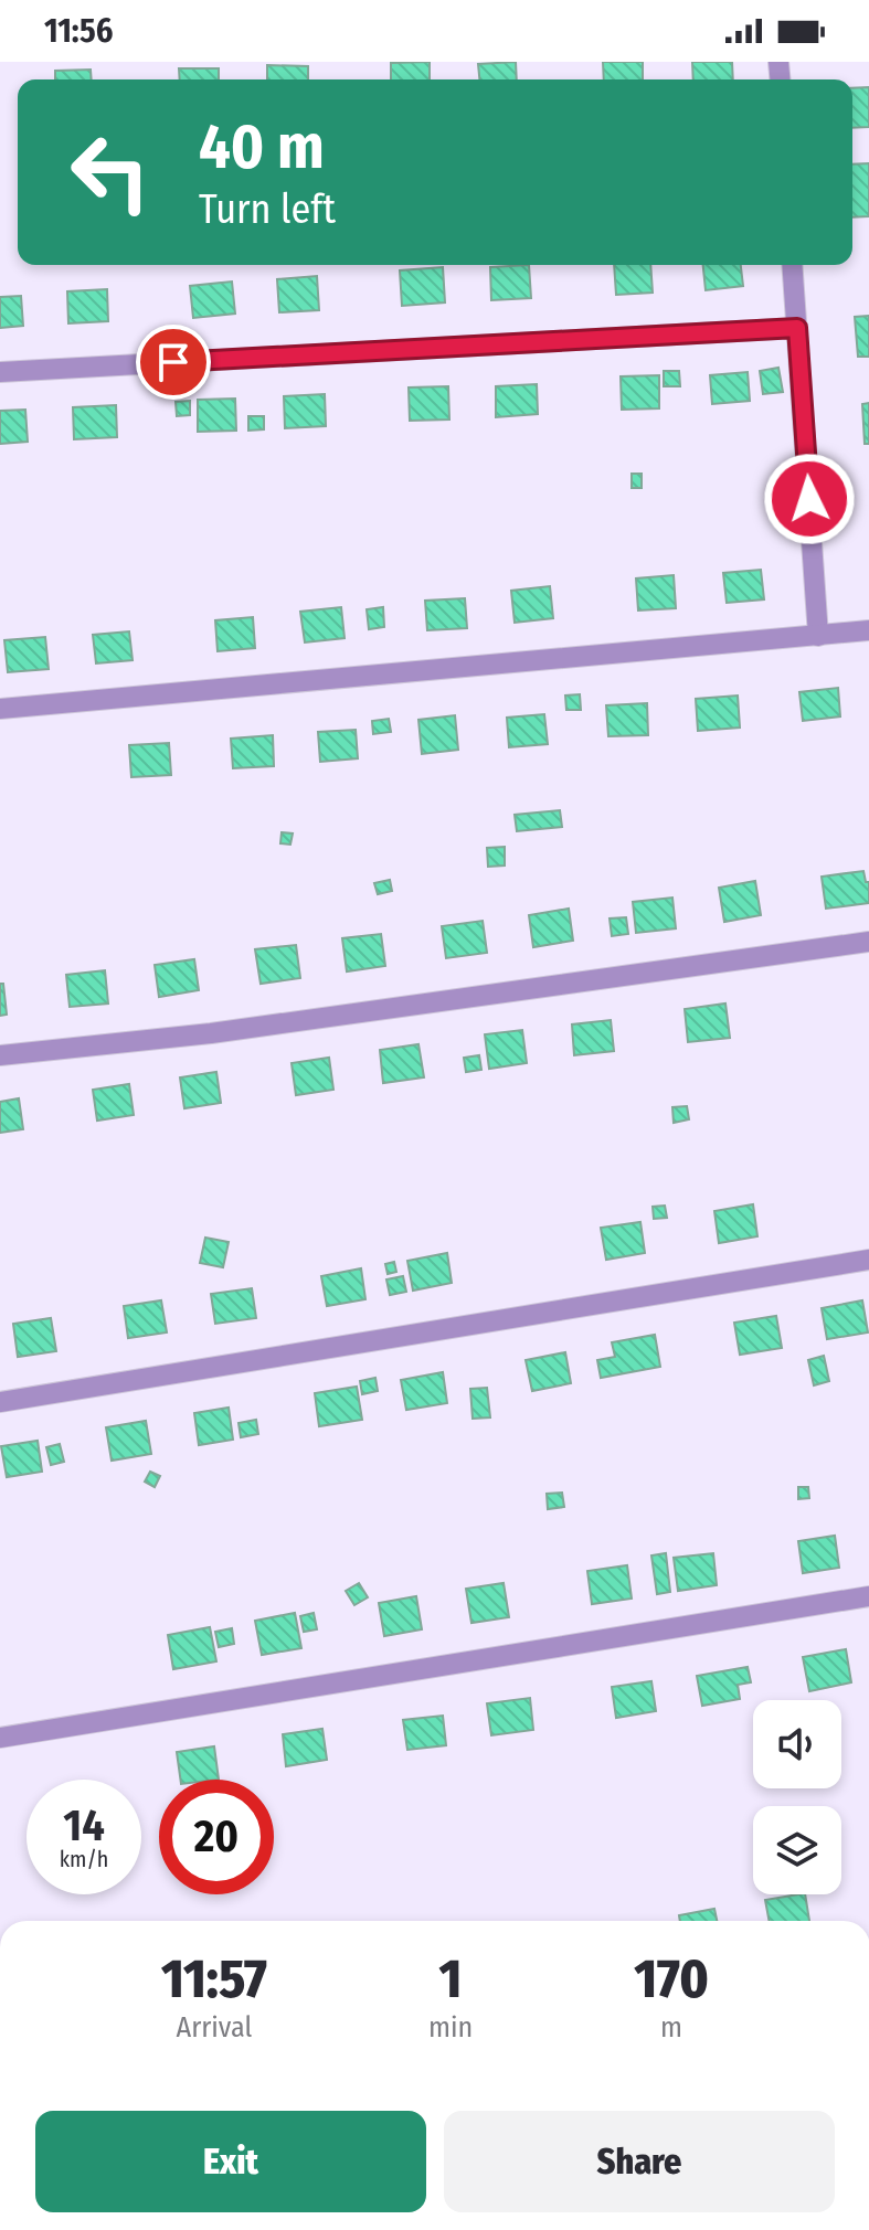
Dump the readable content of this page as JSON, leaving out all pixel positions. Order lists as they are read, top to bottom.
{
  "page": {
    "status": "11:56",
    "turn": ["40 m", "Turn left"],
    "speed": "14 km/h",
    "limit": "20",
    "eta": [
      "11:57",
      "Arrival",
      "1",
      "min",
      "170",
      "m"
    ],
    "buttons": ["Exit", "Share"]
  }
}
